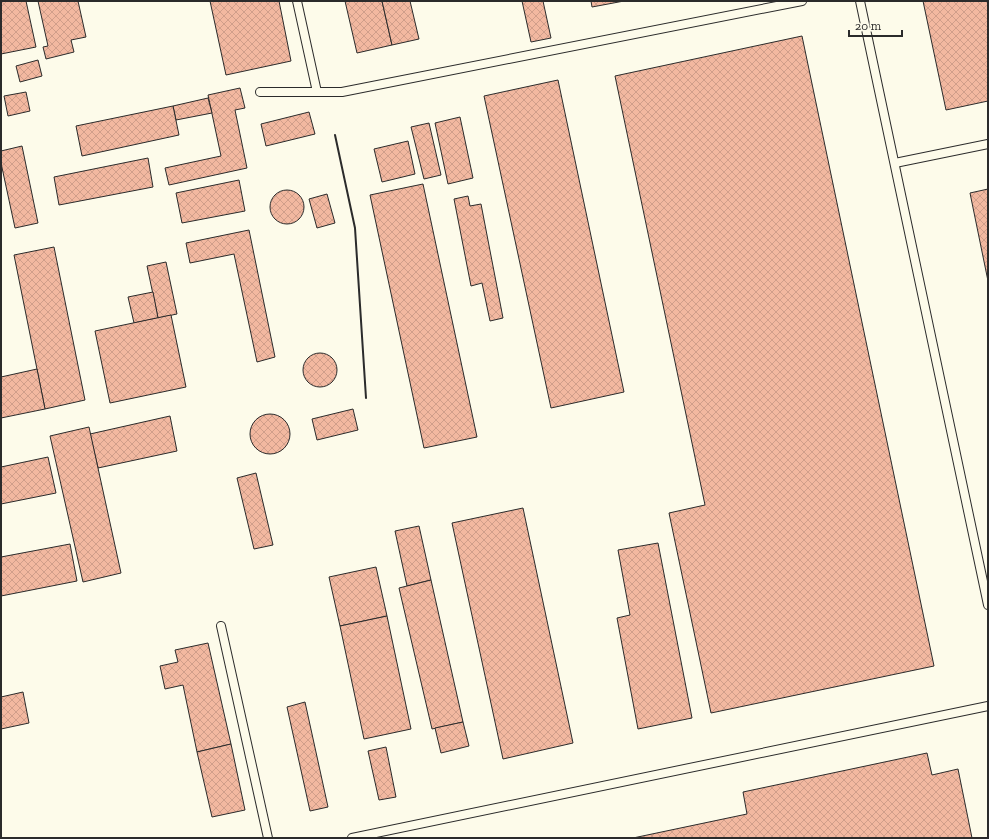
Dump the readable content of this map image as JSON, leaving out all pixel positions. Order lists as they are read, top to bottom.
{
  "scale_bar": "20 m"
}
